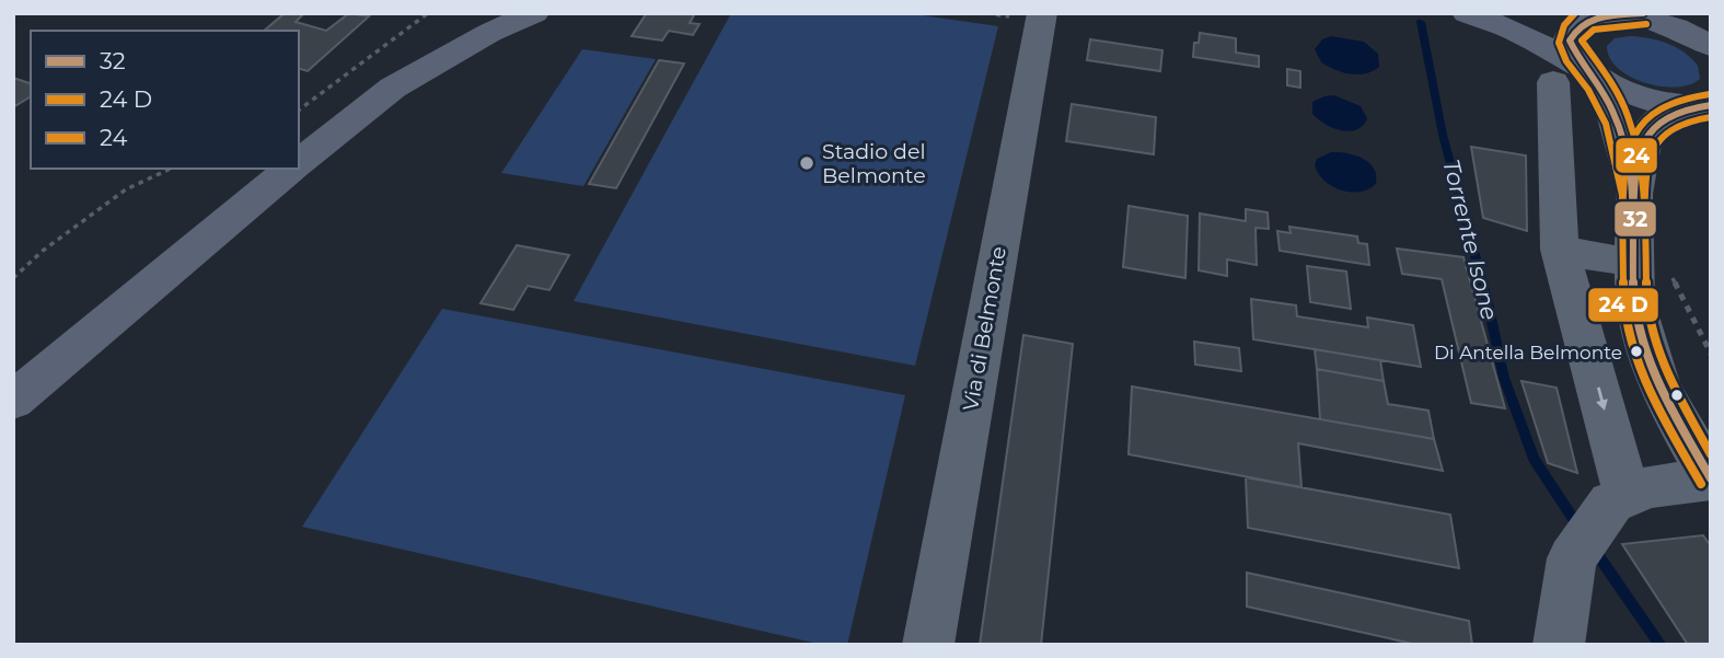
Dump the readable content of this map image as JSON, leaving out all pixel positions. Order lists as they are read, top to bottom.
{
  "streets": {
    "street": ["Via di Belmonte"]
  },
  "water": ["Torrente Isone"],
  "places": ["Stadio del Belmonte", "Di Antella Belmonte"],
  "lines": ["transit line 32", "transit line 24"],
  "legend": ["32", "24 D", "24"]
}
